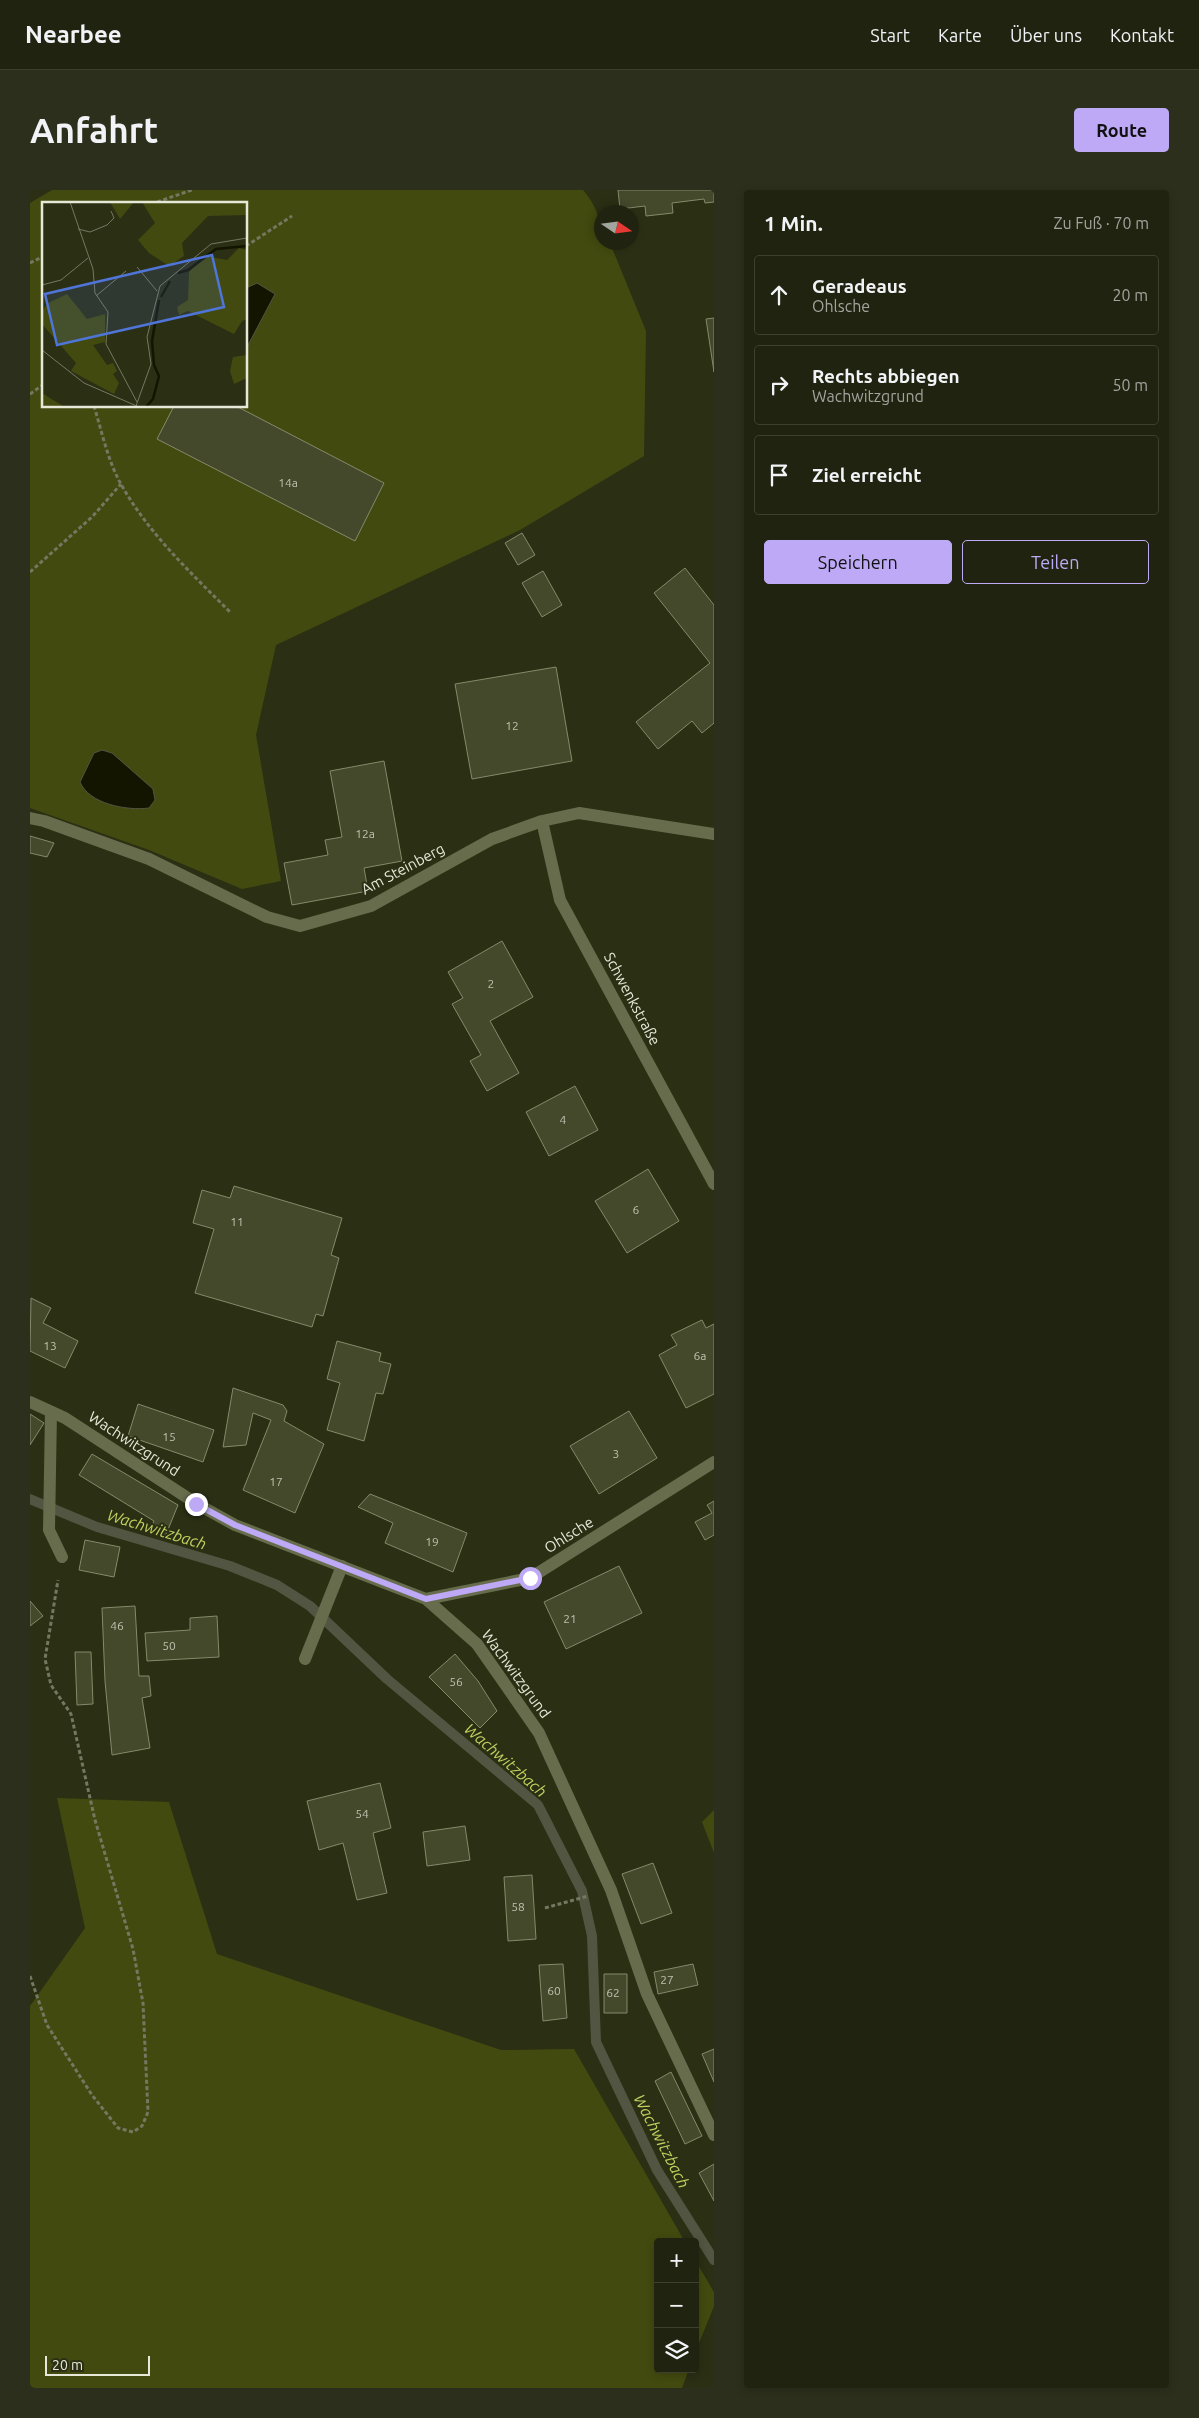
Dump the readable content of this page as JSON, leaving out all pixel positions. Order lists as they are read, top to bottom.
{
  "streets": {
    "street": [
      "Am Steinberg",
      "Schwenkstraße",
      "Wachwitzgrund",
      "Ohlsche"
    ]
  },
  "crossings": [
    ["Am Steinberg", "Schwenkstraße"],
    ["Wachwitzgrund", "Ohlsche"]
  ],
  "water": ["Wachwitzbach"],
  "house_numbers": [
    "14a",
    "12",
    "12a",
    "2",
    "4",
    "6",
    "11",
    "13",
    "6a",
    "15",
    "3",
    "17",
    "19",
    "21",
    "46",
    "50",
    "56",
    "54",
    "58",
    "27",
    "60",
    "62"
  ],
  "scale_bar": "20 m",
  "north": "right",
  "page": {
    "header": "Nearbee",
    "nav": [
      "Start",
      "Karte",
      "Über uns",
      "Kontakt"
    ],
    "buttons": [
      "Route",
      ["Speichern", "Teilen"]
    ],
    "title": "Anfahrt",
    "heading": ["1 Min.", "Zu Fuß · 70 m"],
    "list": [
      ["Geradeaus", "Ohlsche", "20 m"],
      ["Rechts abbiegen", "Wachwitzgrund", "50 m"],
      "Ziel erreicht"
    ],
    "map_buttons": ["+", "−"],
    "scale": "20 m"
  }
}
